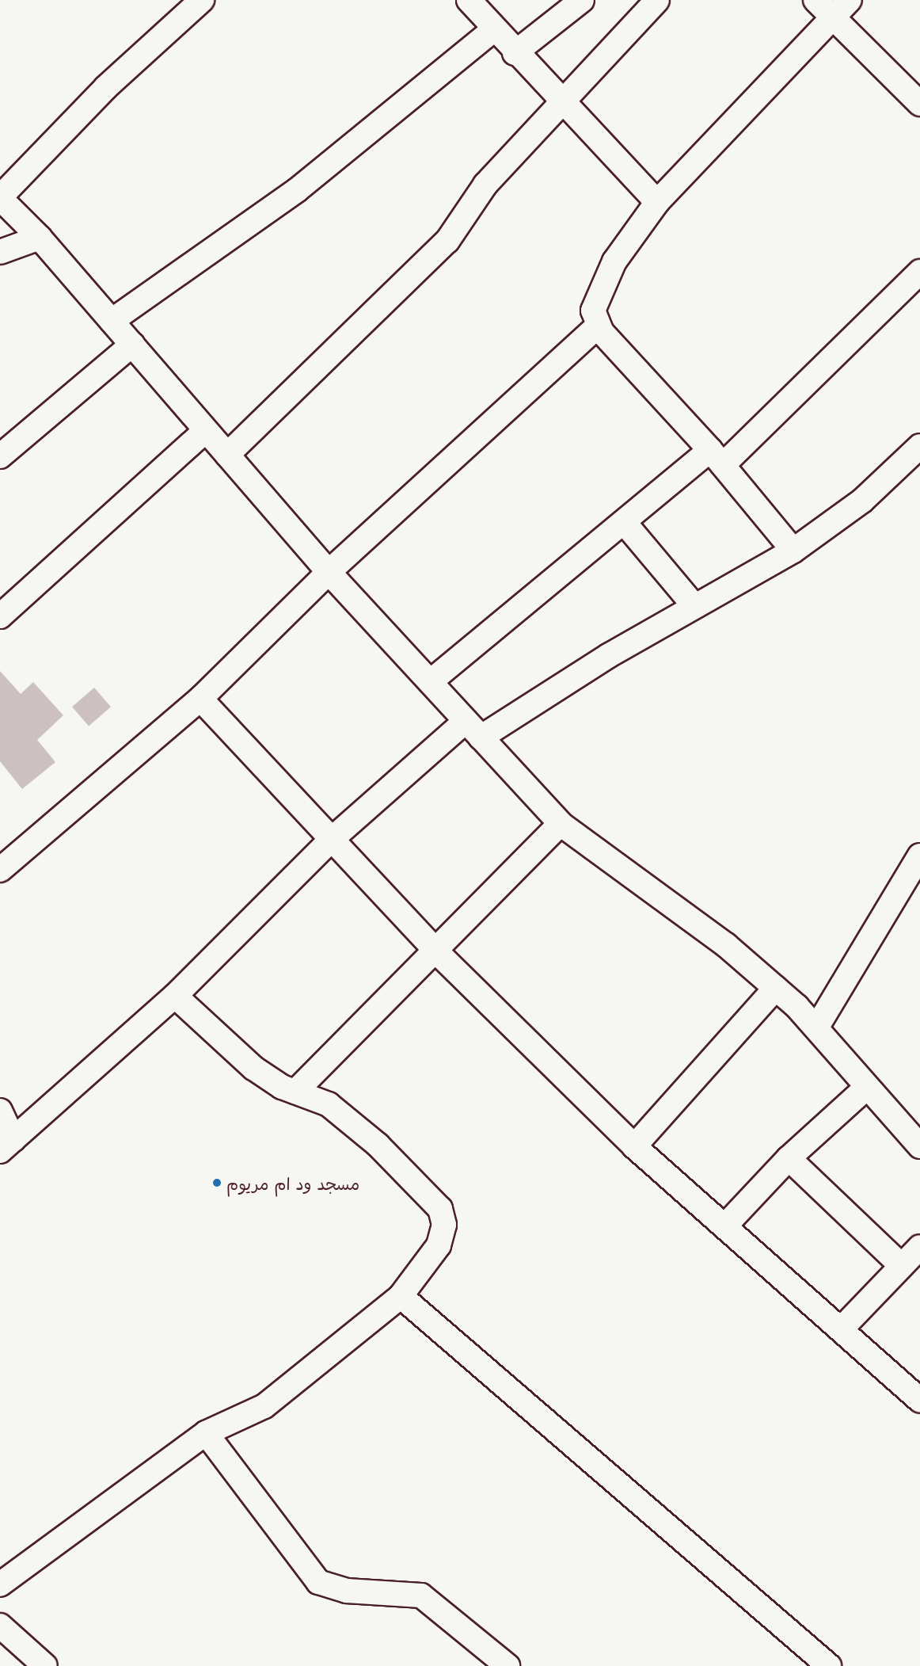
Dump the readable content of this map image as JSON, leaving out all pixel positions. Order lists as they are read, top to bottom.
{
  "places": ["مسجد ود ام مريوم"]
}
